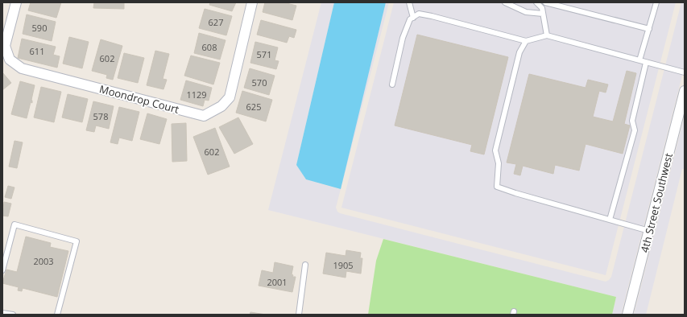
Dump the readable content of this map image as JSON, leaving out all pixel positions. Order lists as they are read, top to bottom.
{
  "streets": {
    "street": ["Moondrop Court", "4th Street Southwest"]
  },
  "house_numbers": [
    "627",
    "590",
    "608",
    "611",
    "571",
    "602",
    "570",
    "1129",
    "625",
    "578",
    "602",
    "2003",
    "1905",
    "2001"
  ]
}
